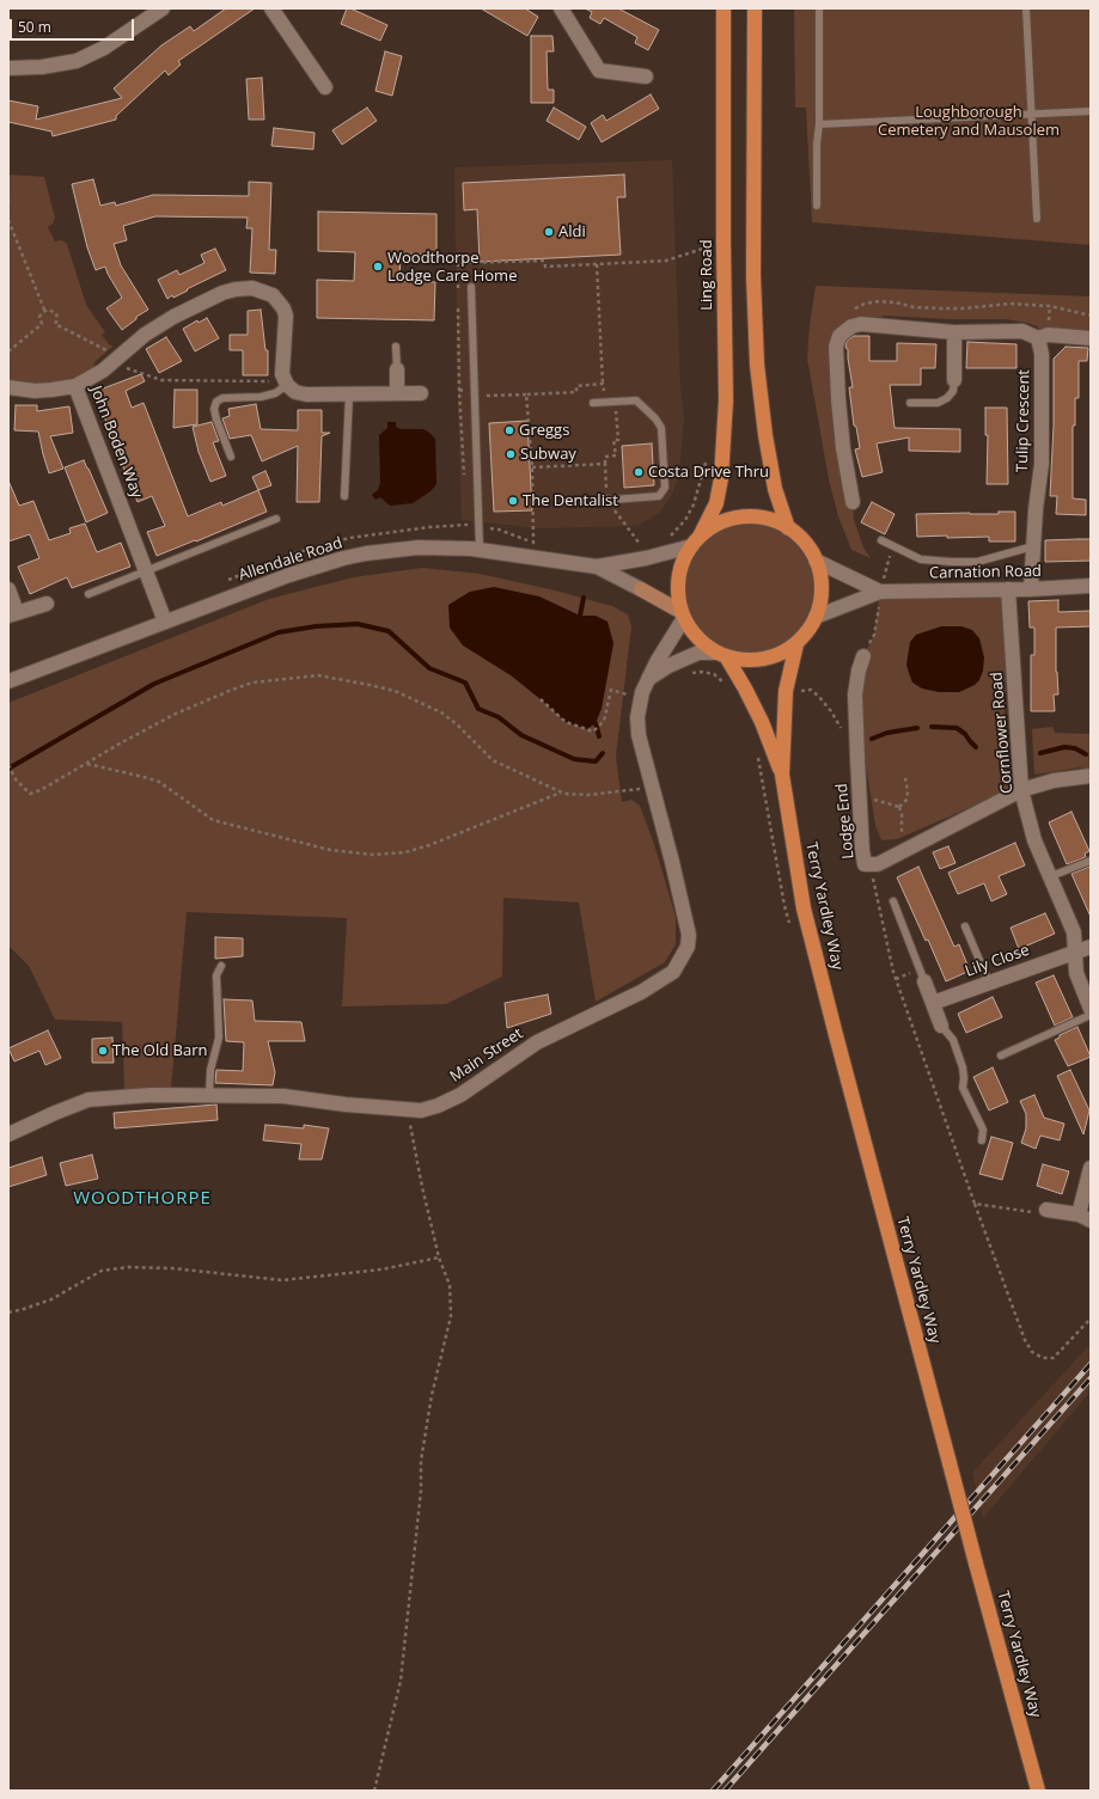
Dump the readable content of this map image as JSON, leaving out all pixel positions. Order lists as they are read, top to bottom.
{
  "streets": {
    "main road": ["Ling Road", "Terry Yardley Way"],
    "street": [
      "Tulip Crescent",
      "John Boden Way",
      "Allendale Road",
      "Carnation Road",
      "Cornflower Road",
      "Lodge End",
      "Lily Close",
      "Main Street"
    ]
  },
  "crossings": [
    ["Ling Road", "Allendale Road"],
    ["Ling Road", "Carnation Road"],
    ["Ling Road", "Terry Yardley Way"],
    ["Ling Road", "Main Street"],
    ["Tulip Crescent", "Carnation Road"],
    ["John Boden Way", "Allendale Road"],
    ["Allendale Road", "Carnation Road"],
    ["Allendale Road", "Terry Yardley Way"],
    ["Allendale Road", "Main Street"],
    ["Carnation Road", "Cornflower Road"],
    ["Carnation Road", "Terry Yardley Way"],
    ["Carnation Road", "Main Street"],
    ["Cornflower Road", "Lodge End"],
    ["Cornflower Road", "Lily Close"],
    ["Terry Yardley Way", "Main Street"]
  ],
  "districts": ["WOODTHORPE"],
  "parks": ["Loughborough Cemetery and Mausolem"],
  "places": [
    "Aldi",
    "Woodthorpe Lodge Care Home",
    "Greggs",
    "Subway",
    "Costa Drive Thru",
    "The Dentalist",
    "The Old Barn"
  ],
  "scale_bar": "50 m"
}
